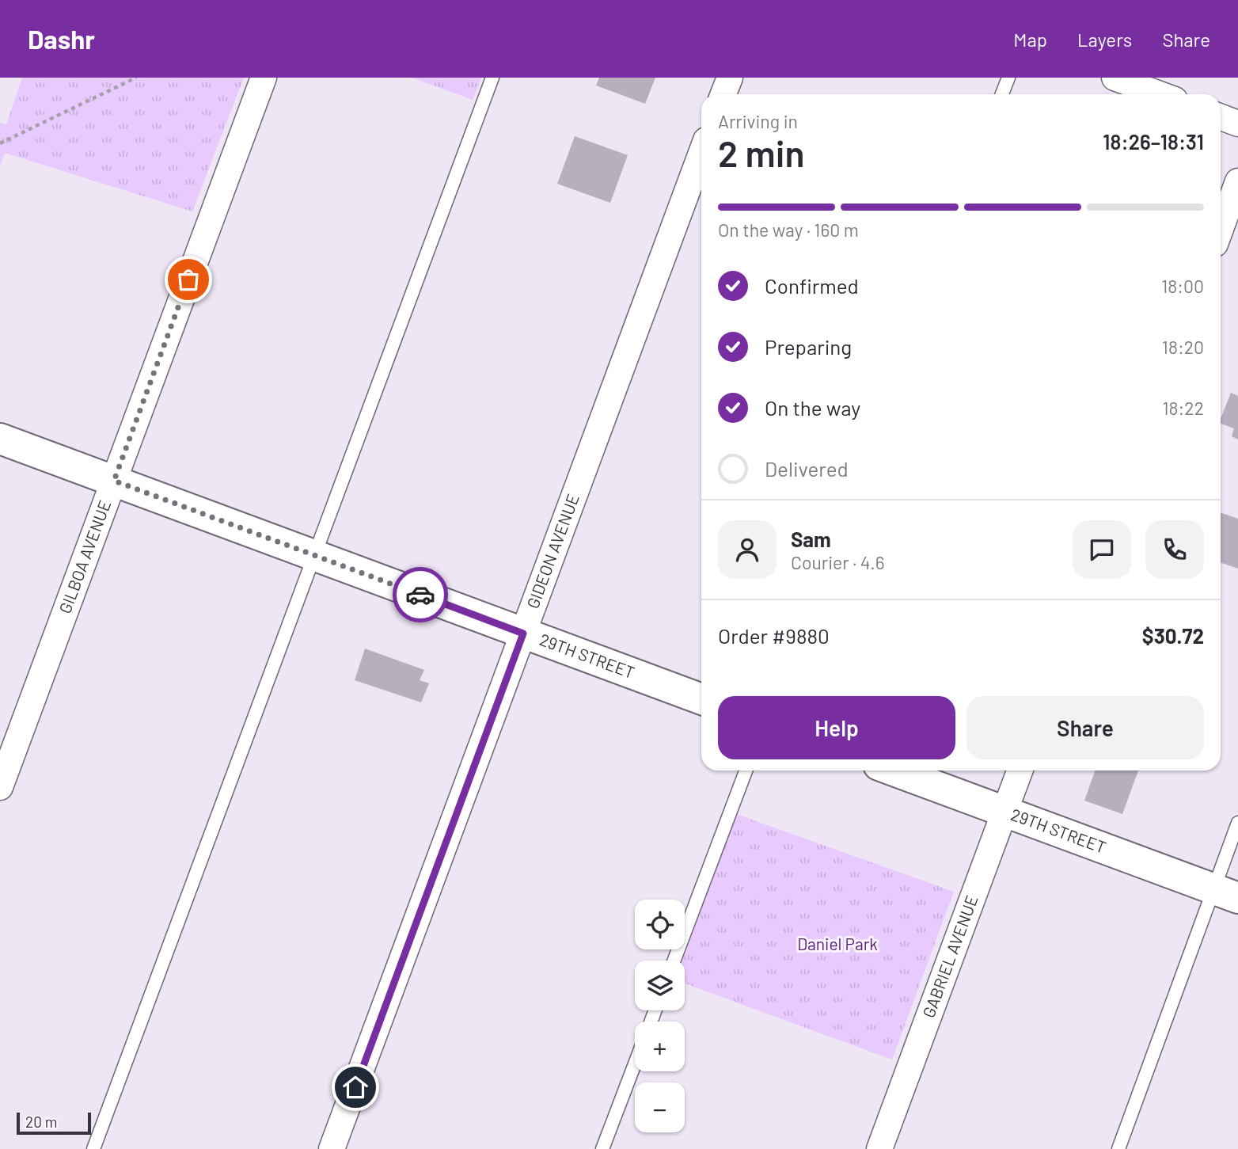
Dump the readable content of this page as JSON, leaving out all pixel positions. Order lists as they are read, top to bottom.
{
  "streets": {
    "street": [
      "GIDEON AVENUE",
      "GILBOA AVENUE",
      "29TH STREET",
      "GABRIEL AVENUE"
    ]
  },
  "crossings": [
    ["GIDEON AVENUE", "29TH STREET"],
    ["GILBOA AVENUE", "29TH STREET"],
    ["29TH STREET", "GABRIEL AVENUE"]
  ],
  "parks": ["Daniel Park"],
  "scale_bar": "20 m",
  "page": {
    "header": "Dashr",
    "nav": ["Map", "Layers", "Share"],
    "heading": ["2 min", "Arriving in", "18:26–18:31"],
    "panel": [
      "Sam",
      "Courier · 4.6",
      "Order #9880",
      "$30.72"
    ],
    "bar": "On the way · 160 m",
    "list": [
      ["Confirmed", "18:00"],
      ["Preparing", "18:20"],
      ["On the way", "18:22"],
      "Delivered"
    ],
    "buttons": ["Help", "Share"],
    "map_buttons": ["+", "−"],
    "scale": "20 m"
  }
}
